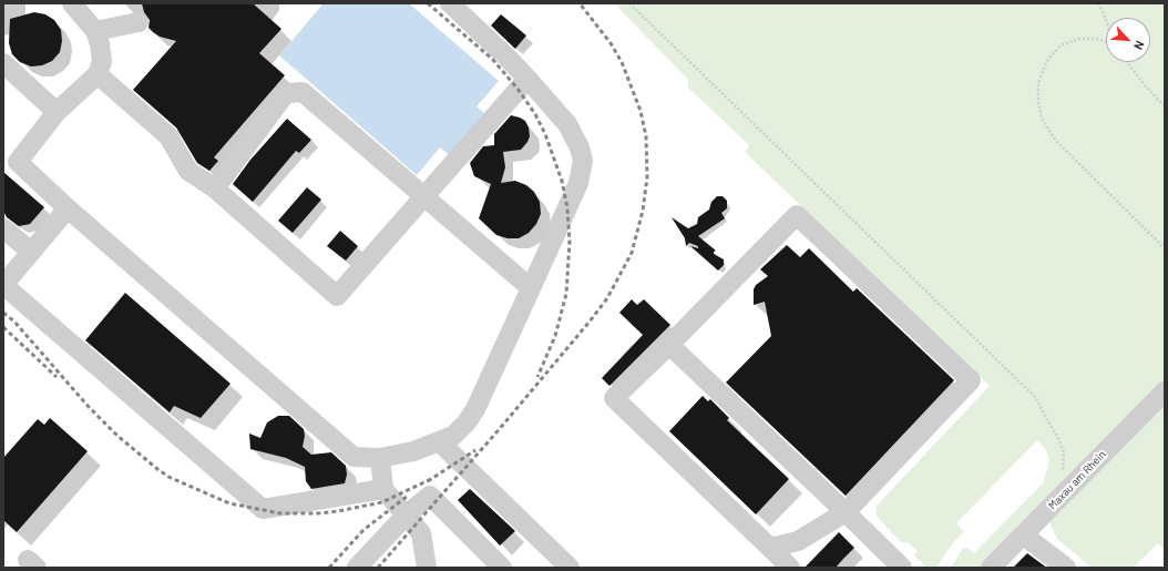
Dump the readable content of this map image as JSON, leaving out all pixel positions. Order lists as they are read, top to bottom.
{
  "streets": {
    "lane": ["Maxau am Rhein"]
  },
  "north": "bottom right"
}
